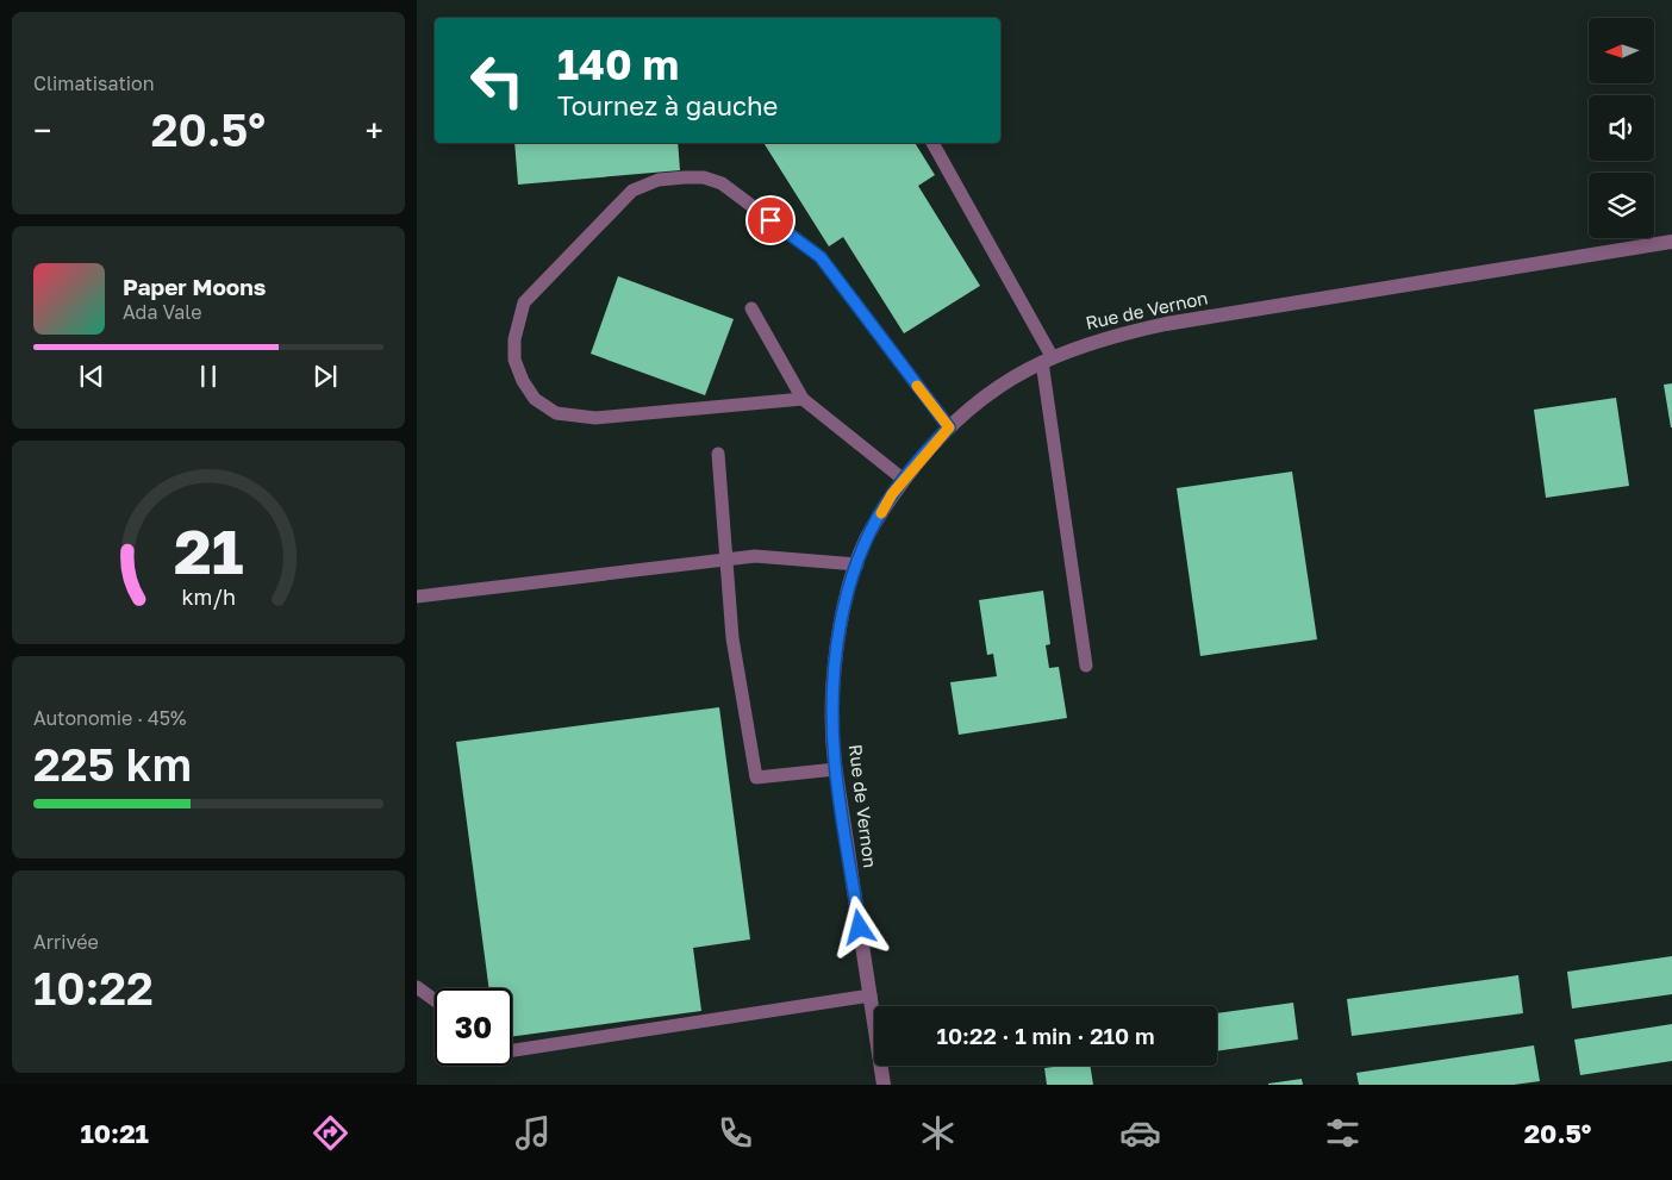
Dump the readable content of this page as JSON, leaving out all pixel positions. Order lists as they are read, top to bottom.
{
  "streets": {
    "street": ["Rue de Vernon"]
  },
  "north": "left",
  "page": {
    "tile": [
      "Climatisation",
      ["Autonomie · 45%", "225 km"],
      ["Arrivée", "10:22"]
    ],
    "turn": ["140 m", "Tournez à gauche"],
    "heat": ["−", "20.5°", "+"],
    "song": ["Paper Moons", "Ada Vale"],
    "limit": "30",
    "trip": "10:22 · 1 min · 210 m",
    "tabs": ["10:21", "20.5°"],
    "gauge": ["21", "km/h"]
  }
}
